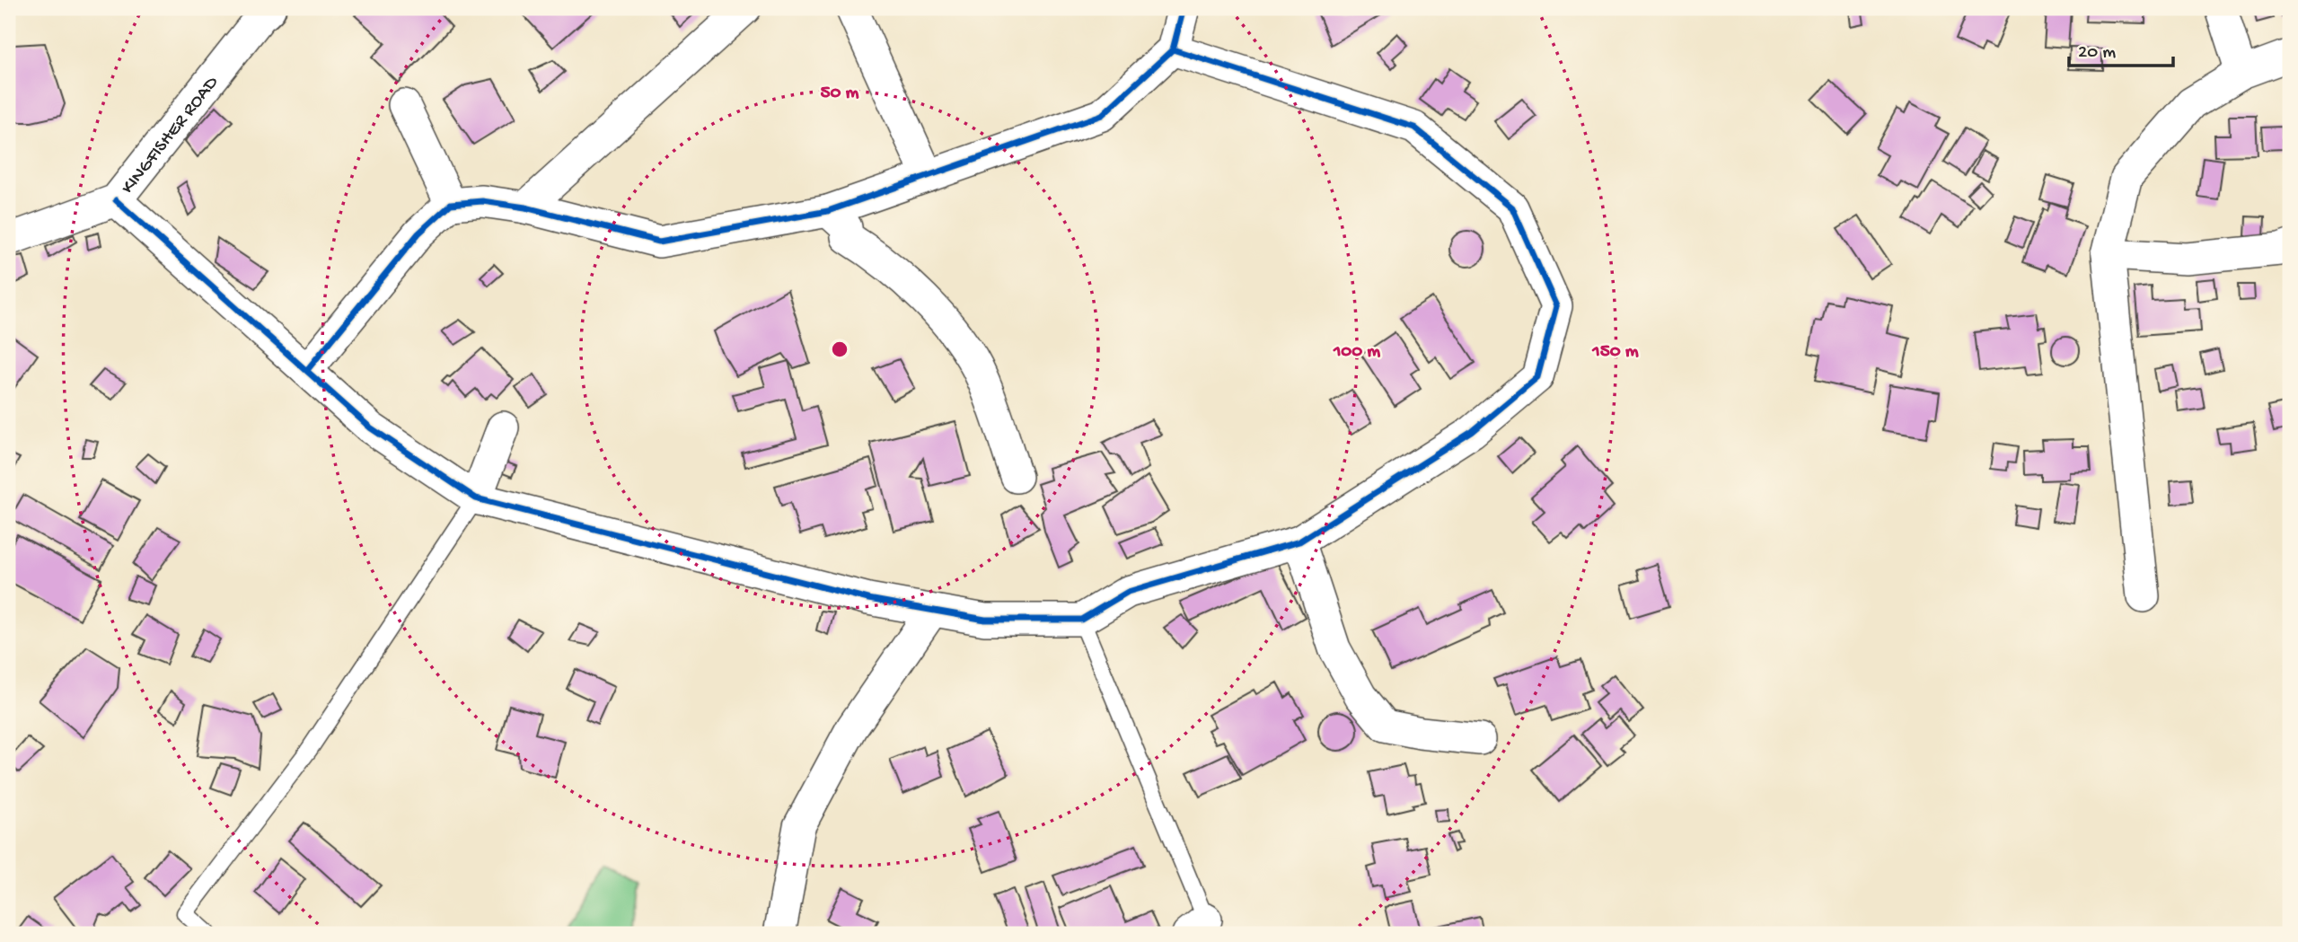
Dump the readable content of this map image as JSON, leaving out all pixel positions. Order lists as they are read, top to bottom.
{
  "streets": {
    "street": ["KINGFISHER ROAD"]
  },
  "scale_bar": "20 m",
  "rings": ["50 m", "100 m", "150 m"]
}
